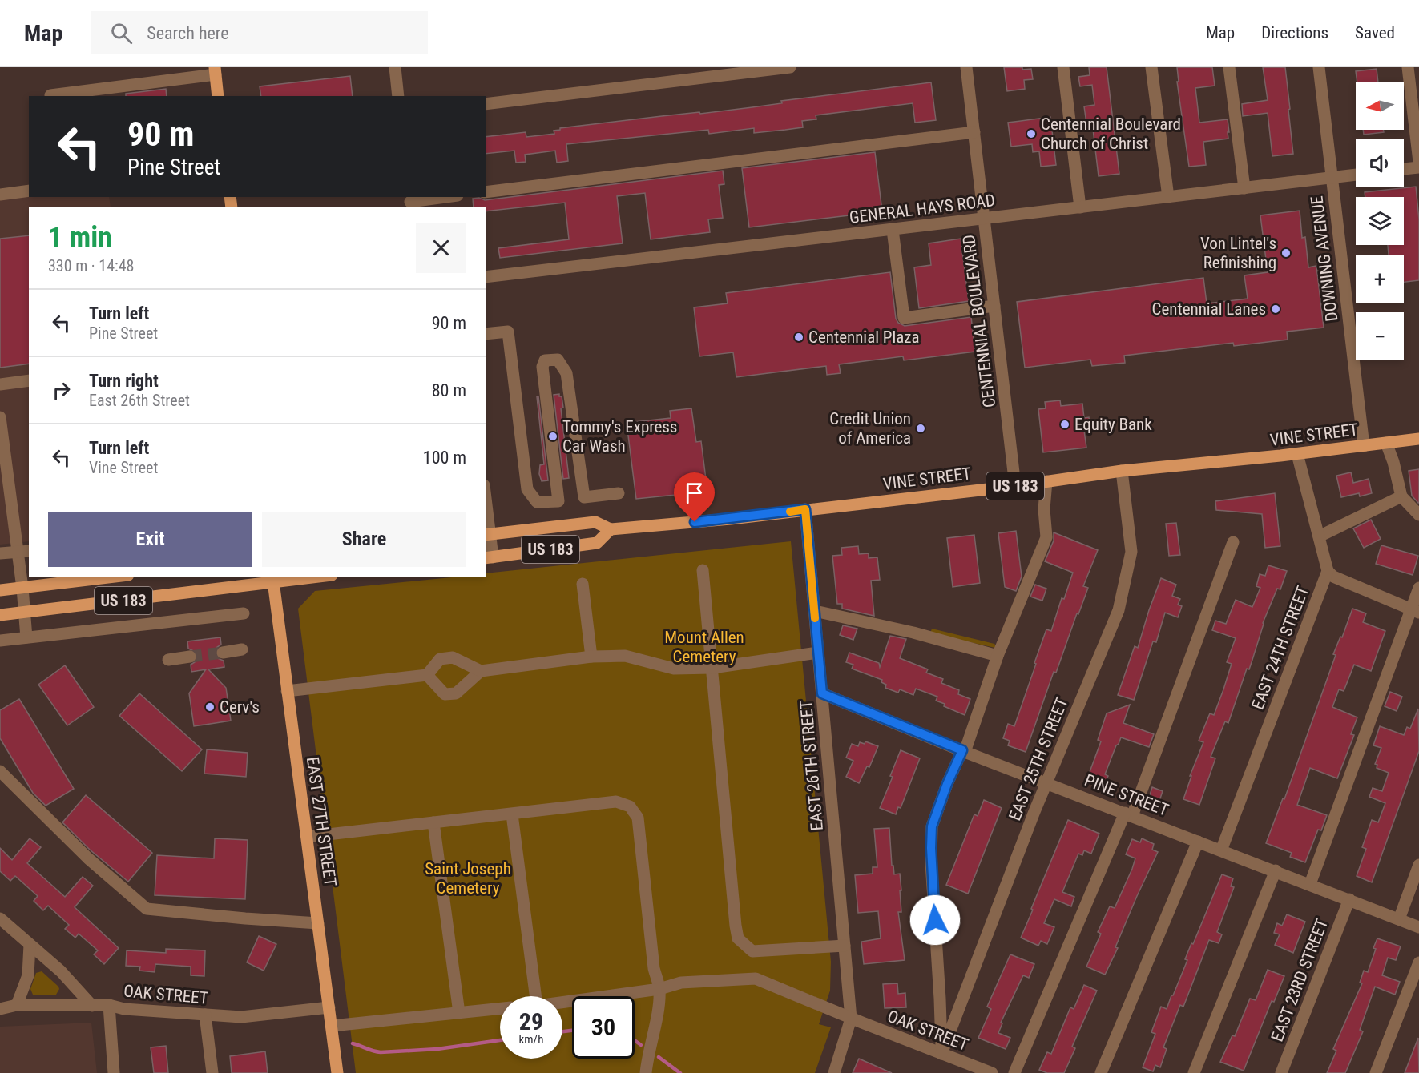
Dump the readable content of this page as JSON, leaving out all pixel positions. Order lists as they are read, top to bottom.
{
  "streets": {
    "main road": ["VINE STREET", "US 183", "EAST 27TH STREET"],
    "street": [
      "GENERAL HAYS ROAD",
      "DOWNING AVENUE",
      "CENTENNIAL BOULEVARD",
      "EAST 24TH STREET",
      "EAST 25TH STREET",
      "EAST 26TH STREET",
      "PINE STREET",
      "EAST 23RD STREET",
      "OAK STREET"
    ]
  },
  "crossings": [
    ["GENERAL HAYS ROAD", "DOWNING AVENUE"],
    ["GENERAL HAYS ROAD", "CENTENNIAL BOULEVARD"],
    ["DOWNING AVENUE", "VINE STREET"],
    ["CENTENNIAL BOULEVARD", "VINE STREET"],
    ["VINE STREET", "US 183"],
    ["VINE STREET", "EAST 24TH STREET"],
    ["VINE STREET", "EAST 25TH STREET"],
    ["VINE STREET", "EAST 26TH STREET"],
    ["US 183", "EAST 27TH STREET"],
    ["EAST 24TH STREET", "PINE STREET"],
    ["EAST 25TH STREET", "PINE STREET"],
    ["EAST 25TH STREET", "OAK STREET"],
    ["EAST 26TH STREET", "PINE STREET"],
    ["EAST 26TH STREET", "OAK STREET"],
    ["PINE STREET", "EAST 23RD STREET"],
    ["EAST 27TH STREET", "OAK STREET"]
  ],
  "parks": ["Mount Allen Cemetery", "Saint Joseph Cemetery"],
  "places": [
    "Centennial Boulevard Church of Christ",
    "Von Lintel's Refinishing",
    "Centennial Lanes",
    "Centennial Plaza",
    "Equity Bank",
    "Credit Union of America",
    "Tommy's Express Car Wash",
    "Cerv's"
  ],
  "north": "left",
  "page": {
    "header": "Map",
    "search": "Search here",
    "nav": ["Map", "Directions", "Saved"],
    "map_buttons": ["+", "−"],
    "turn": ["90 m", "Pine Street"],
    "heading": ["1 min", "330 m · 14:48"],
    "list": [
      {
        "name": "Turn left",
        "note": "Pine Street",
        "value": "90 m"
      },
      {
        "name": "Turn right",
        "note": "East 26th Street",
        "value": "80 m"
      },
      {
        "name": "Turn left",
        "note": "Vine Street",
        "value": "100 m"
      }
    ],
    "buttons": ["Exit", "Share"],
    "speed": "29 km/h",
    "limit": "30"
  }
}
